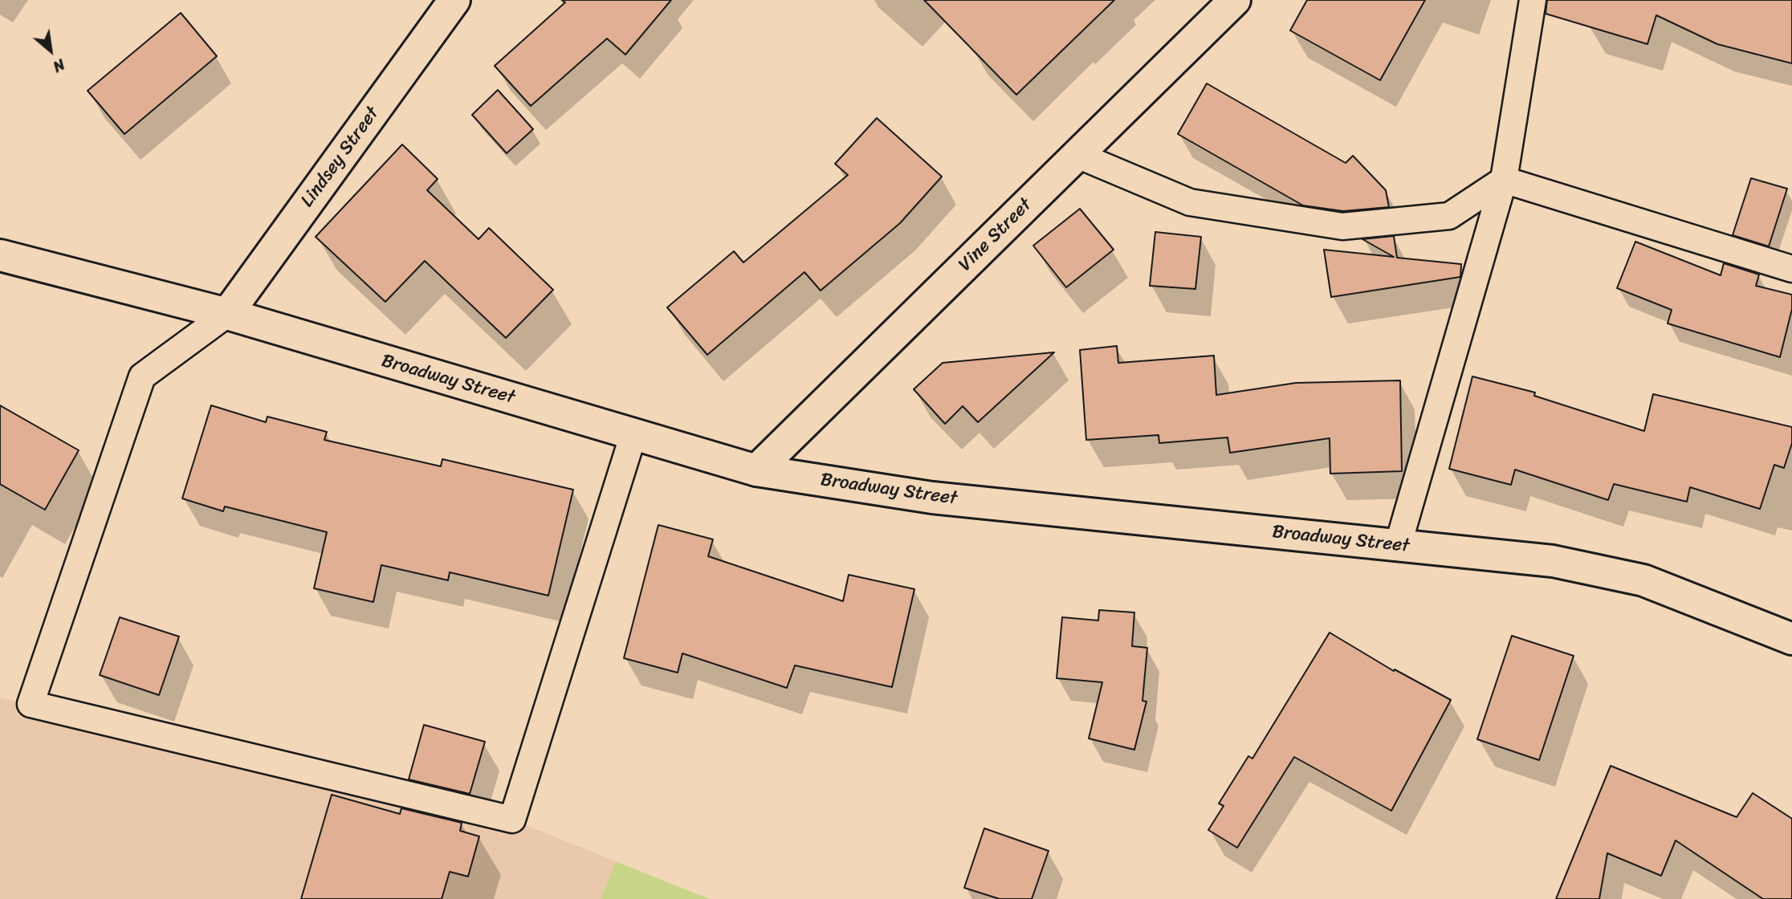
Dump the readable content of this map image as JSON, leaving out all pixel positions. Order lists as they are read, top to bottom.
{
  "streets": {
    "main road": ["Lindsey Street", "Vine Street", "Broadway Street"]
  },
  "crossings": [
    ["Lindsey Street", "Broadway Street"],
    ["Vine Street", "Broadway Street"]
  ],
  "north": "bottom right"
}
